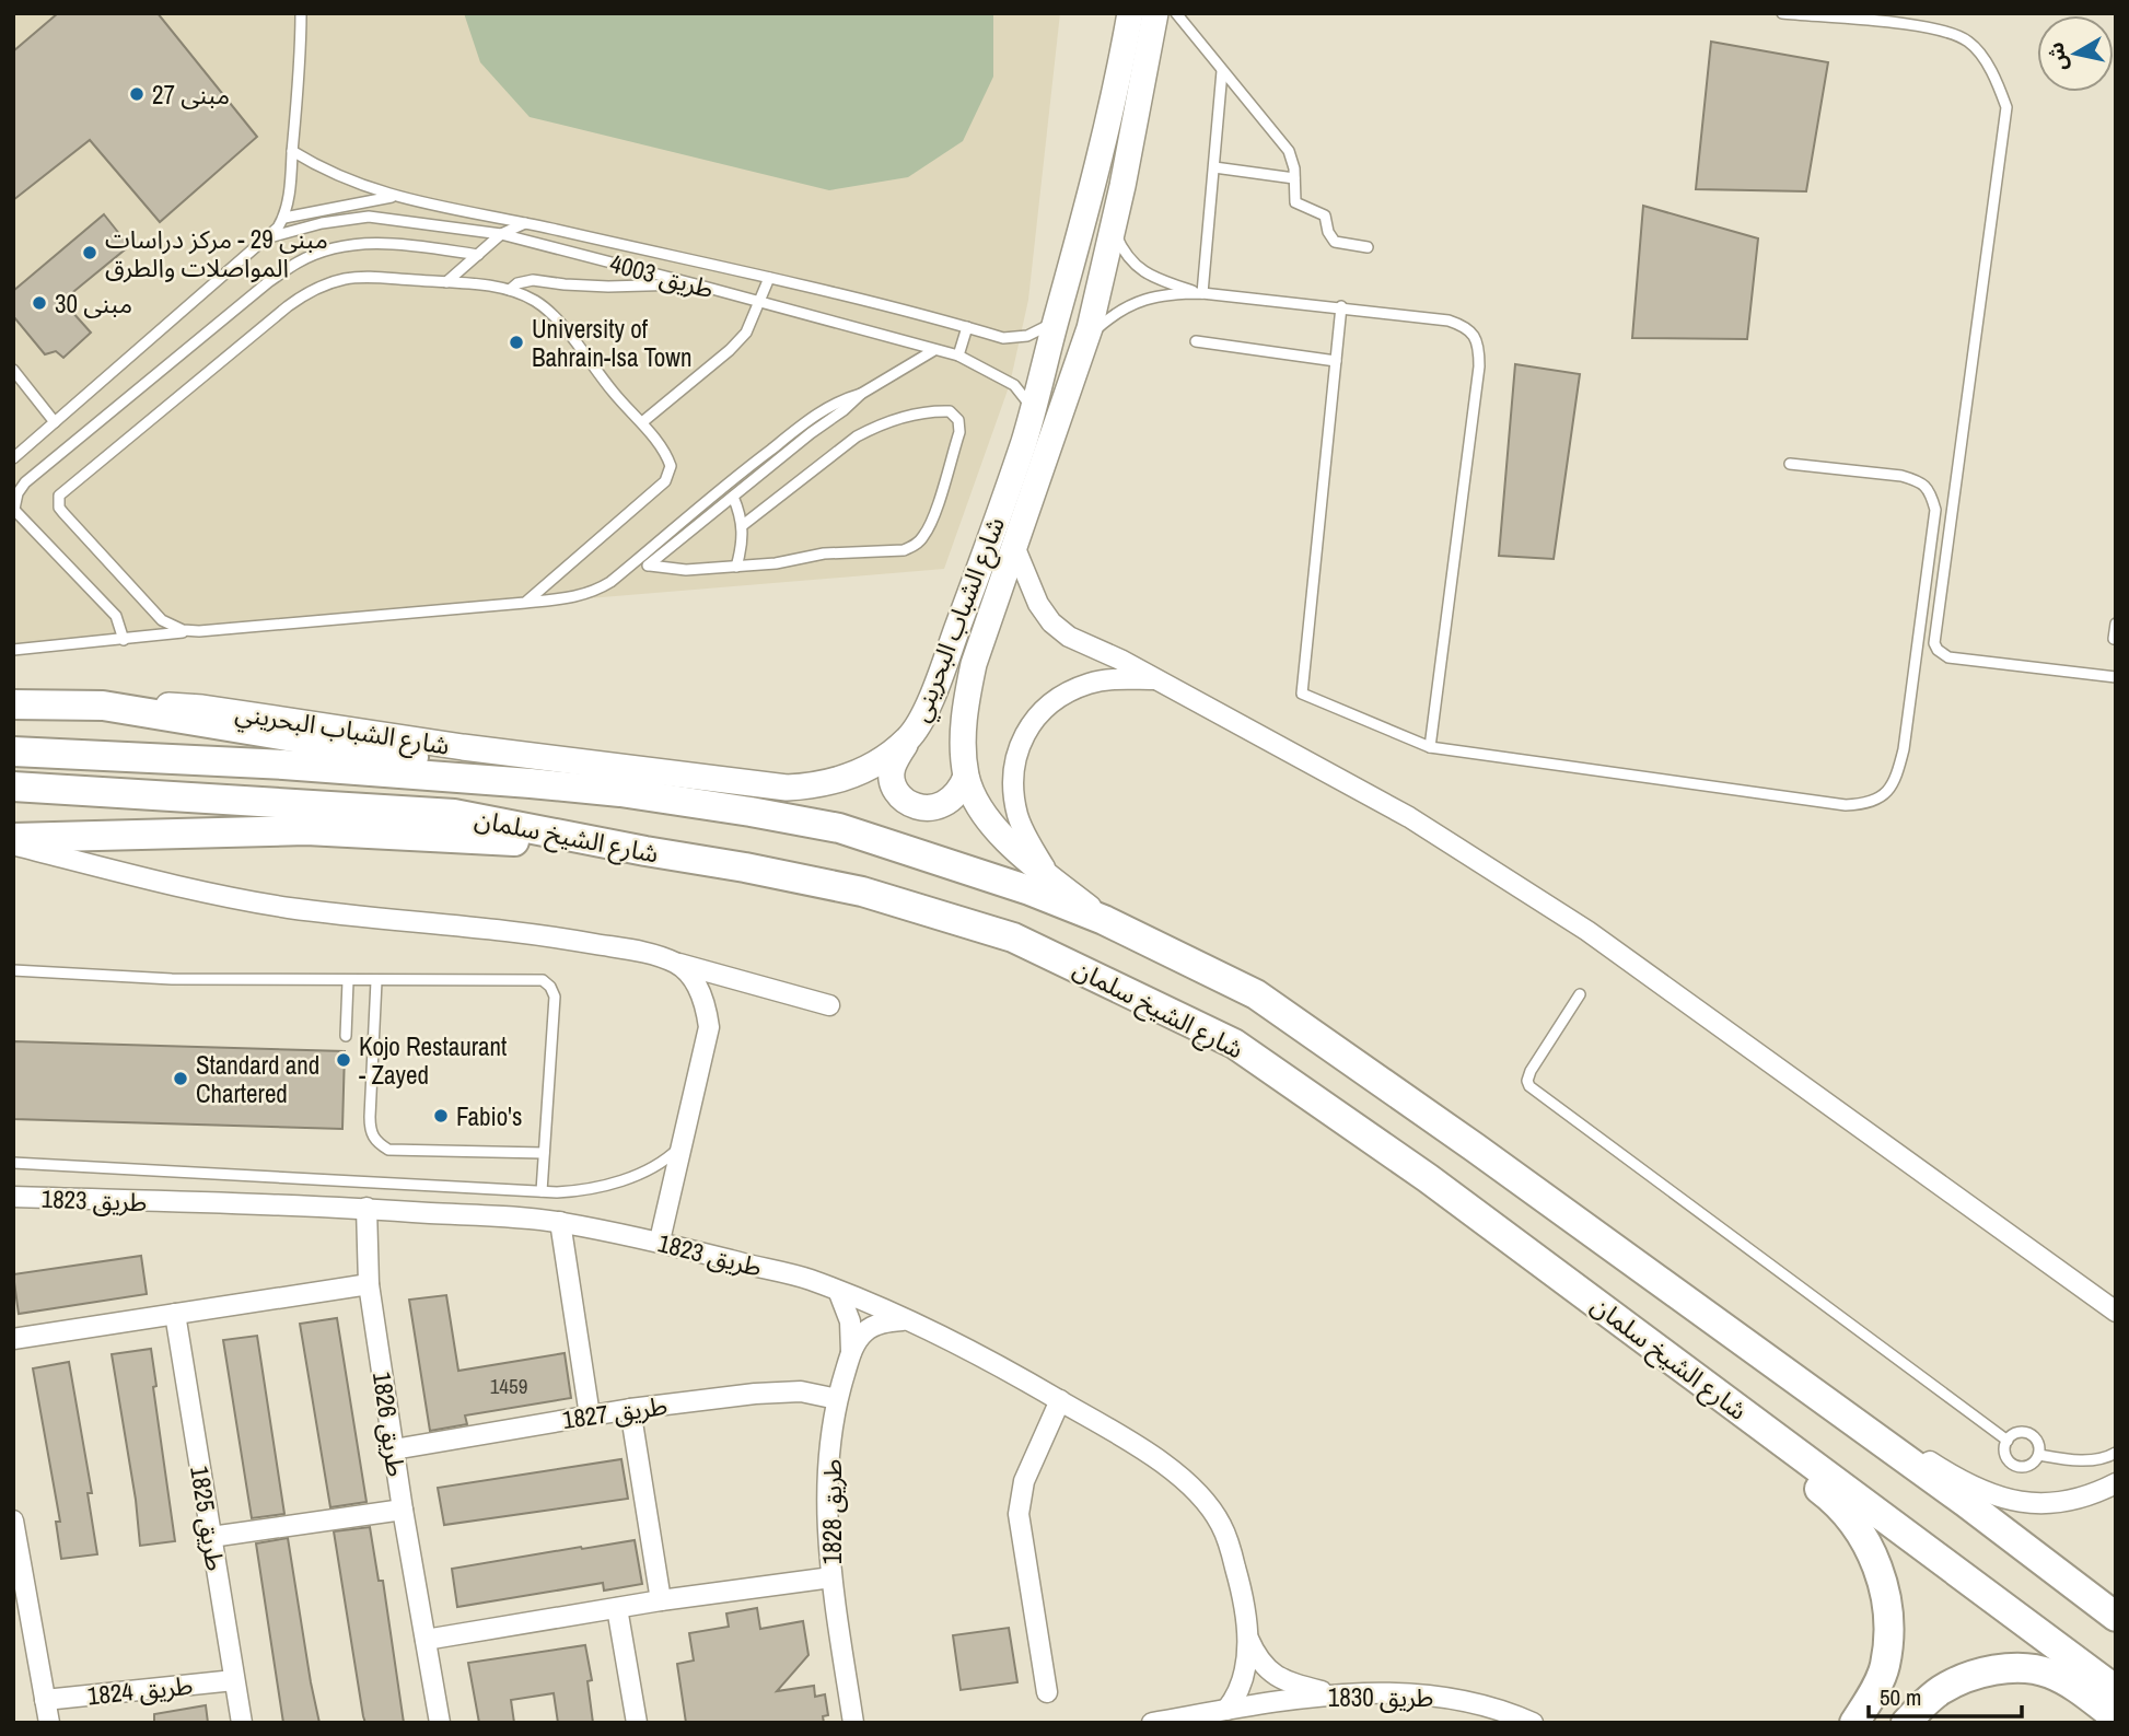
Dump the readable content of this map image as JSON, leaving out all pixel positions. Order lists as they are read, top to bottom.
{
  "streets": {
    "main road": ["شارع الشيخ سلمان"],
    "street": [
      "شارع الشباب البحريني",
      "طريق 1823",
      "طريق 1827",
      "طريق 1826",
      "طريق 1828",
      "طريق 1825",
      "طريق 1824",
      "طريق 1830"
    ],
    "lane": ["طريق 4003"]
  },
  "crossings": [
    ["طريق 4003", "شارع الشباب البحريني"],
    ["شارع الشباب البحريني", "شارع الشيخ سلمان"],
    ["طريق 1823", "طريق 1826"],
    ["طريق 1823", "طريق 1828"],
    ["طريق 1823", "طريق 1830"],
    ["طريق 1827", "طريق 1826"],
    ["طريق 1827", "طريق 1828"],
    ["طريق 1825", "طريق 1824"]
  ],
  "places": [
    "مبنى 27",
    "مبنى 29 - مركز دراسات المواصلات والطرق",
    "مبنى 30",
    "University of Bahrain-Isa Town",
    "Kojo Restaurant - Zayed",
    "Standard and Chartered",
    "Fabio's"
  ],
  "house_numbers": ["1459"],
  "scale_bar": "50 m",
  "north": "left"
}
